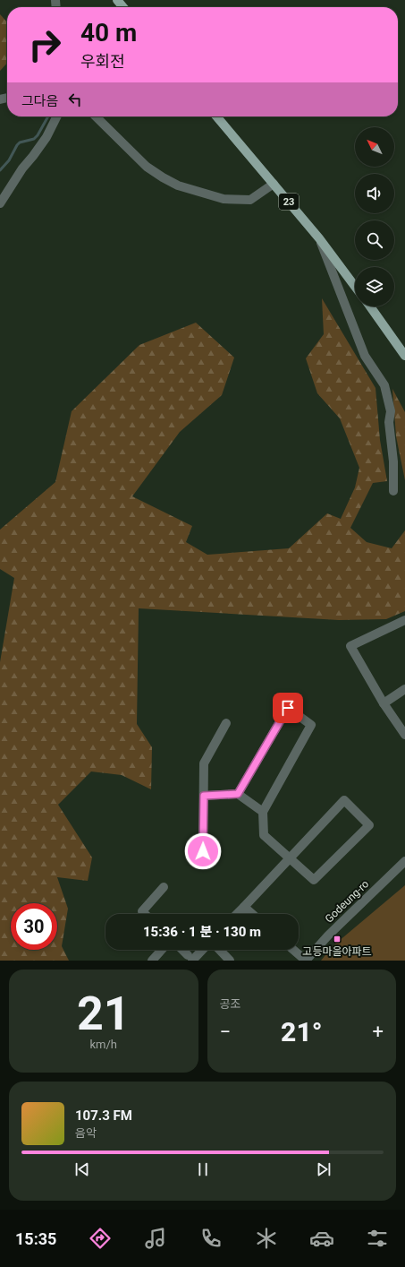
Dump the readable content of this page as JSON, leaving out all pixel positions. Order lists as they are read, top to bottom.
{
  "streets": {
    "main road": ["23"],
    "street": ["Godeung-ro"]
  },
  "places": {
    "transit": ["고등마을아파트"]
  },
  "north": "top left",
  "page": {
    "turn": ["40 m", "우회전"],
    "then": "그다음",
    "limit": "30",
    "trip": "15:36 · 1 분 · 130 m",
    "tile": [
      ["21", "km/h"],
      "공조"
    ],
    "heat": ["−", "21°", "+"],
    "song": ["107.3 FM", "음악"],
    "tabs": "15:35"
  }
}
